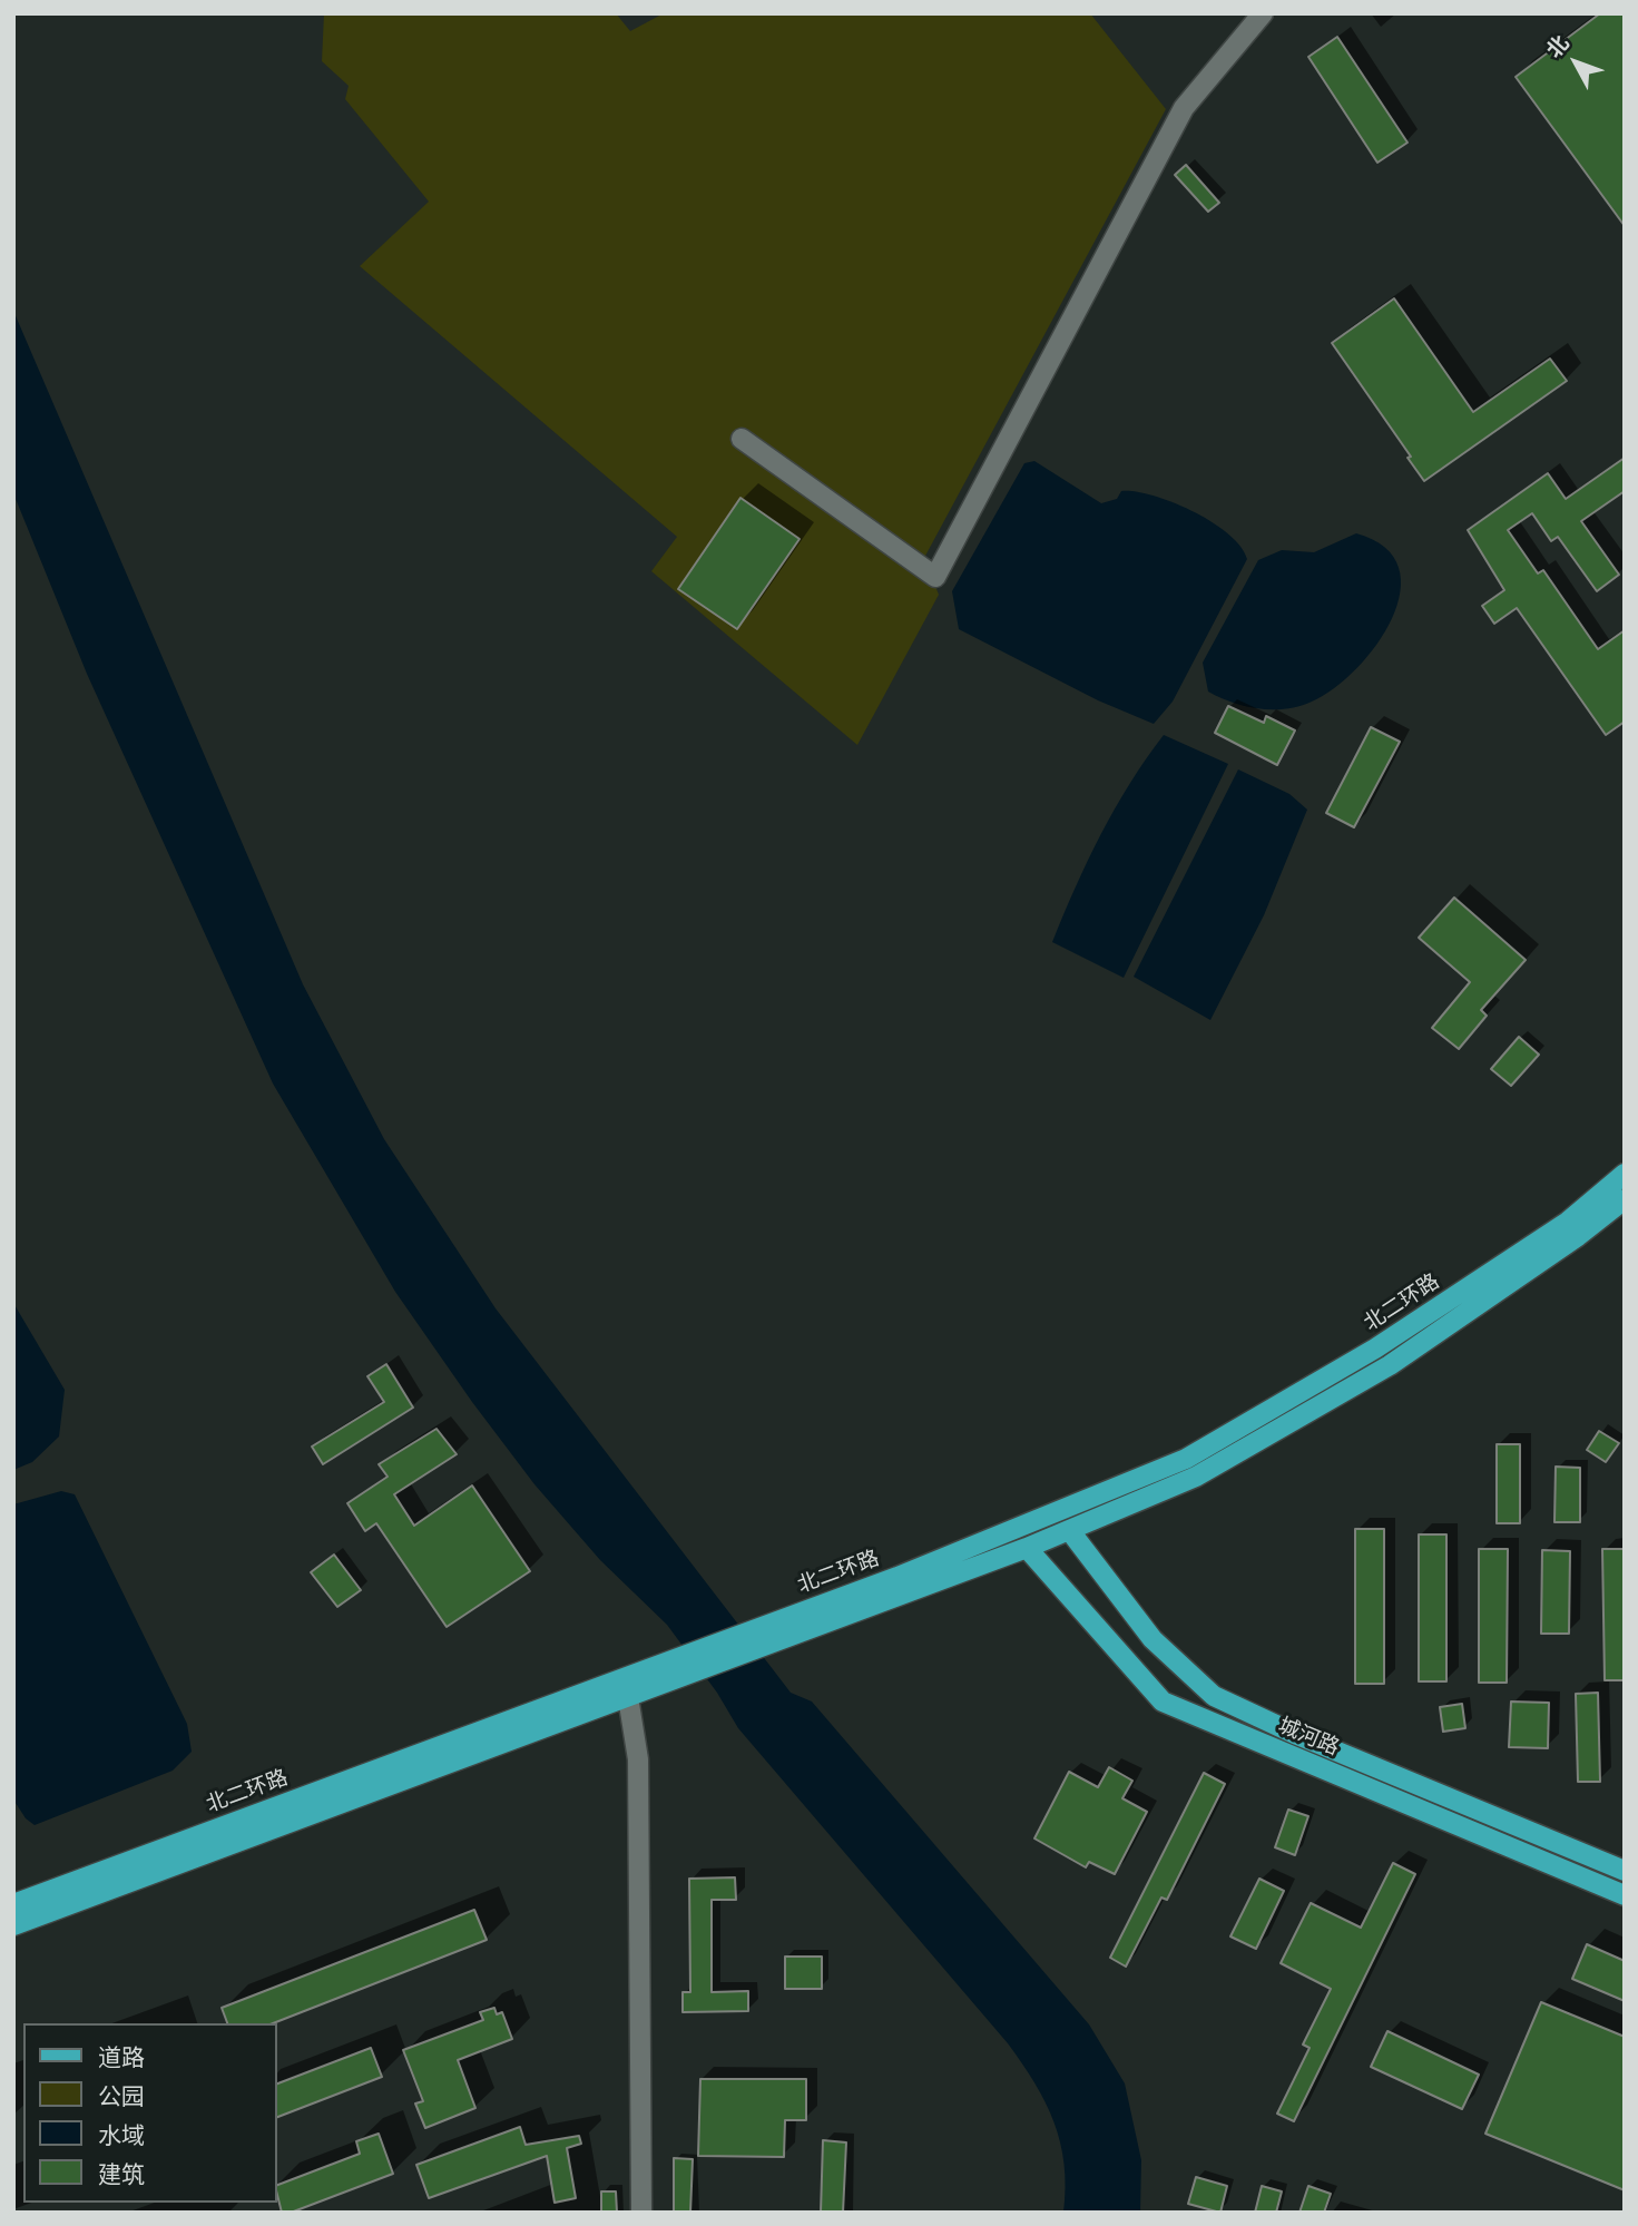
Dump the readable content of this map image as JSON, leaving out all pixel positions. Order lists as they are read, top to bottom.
{
  "streets": {
    "main road": ["北二环路", "城河路"]
  },
  "crossings": [
    ["北二环路", "城河路"]
  ],
  "legend": [
    "道路",
    "公园",
    "水域",
    "建筑"
  ],
  "north": "top left"
}
